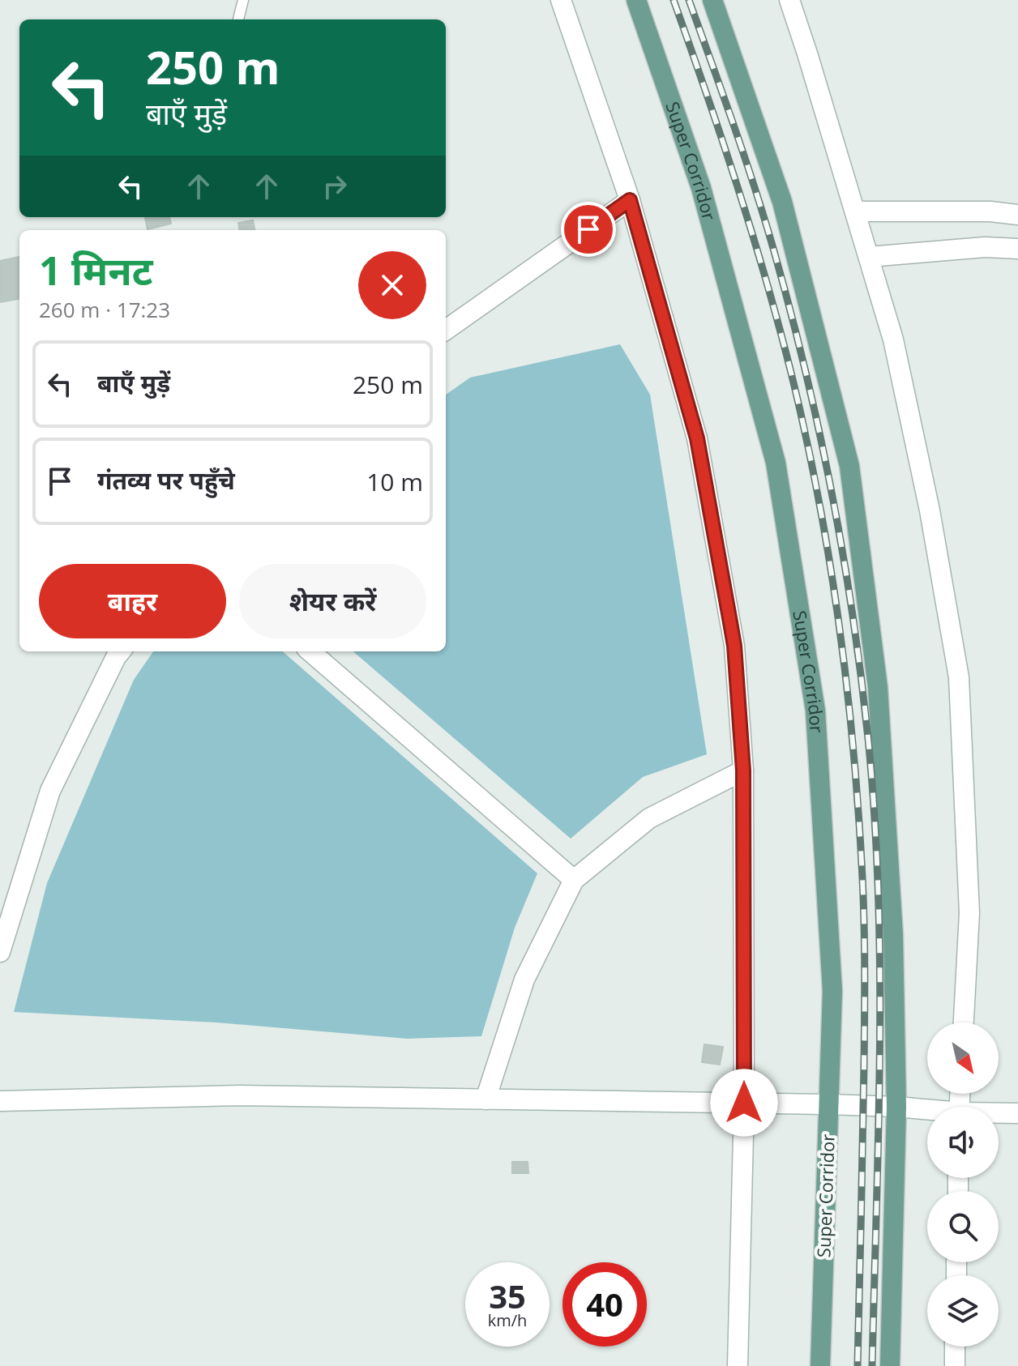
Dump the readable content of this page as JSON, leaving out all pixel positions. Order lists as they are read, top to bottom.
{
  "streets": {
    "main road": ["Super Corridor"]
  },
  "north": "bottom right",
  "page": {
    "turn": ["250 m", "बाएँ मुड़ें"],
    "heading": ["1 मिनट", "260 m · 17:23"],
    "list": [
      {
        "name": "बाएँ मुड़ें",
        "value": "250 m"
      },
      {
        "name": "गंतव्य पर पहुँचे",
        "value": "10 m"
      }
    ],
    "buttons": ["बाहर", "शेयर करें"],
    "speed": "35 km/h",
    "limit": "40"
  }
}
